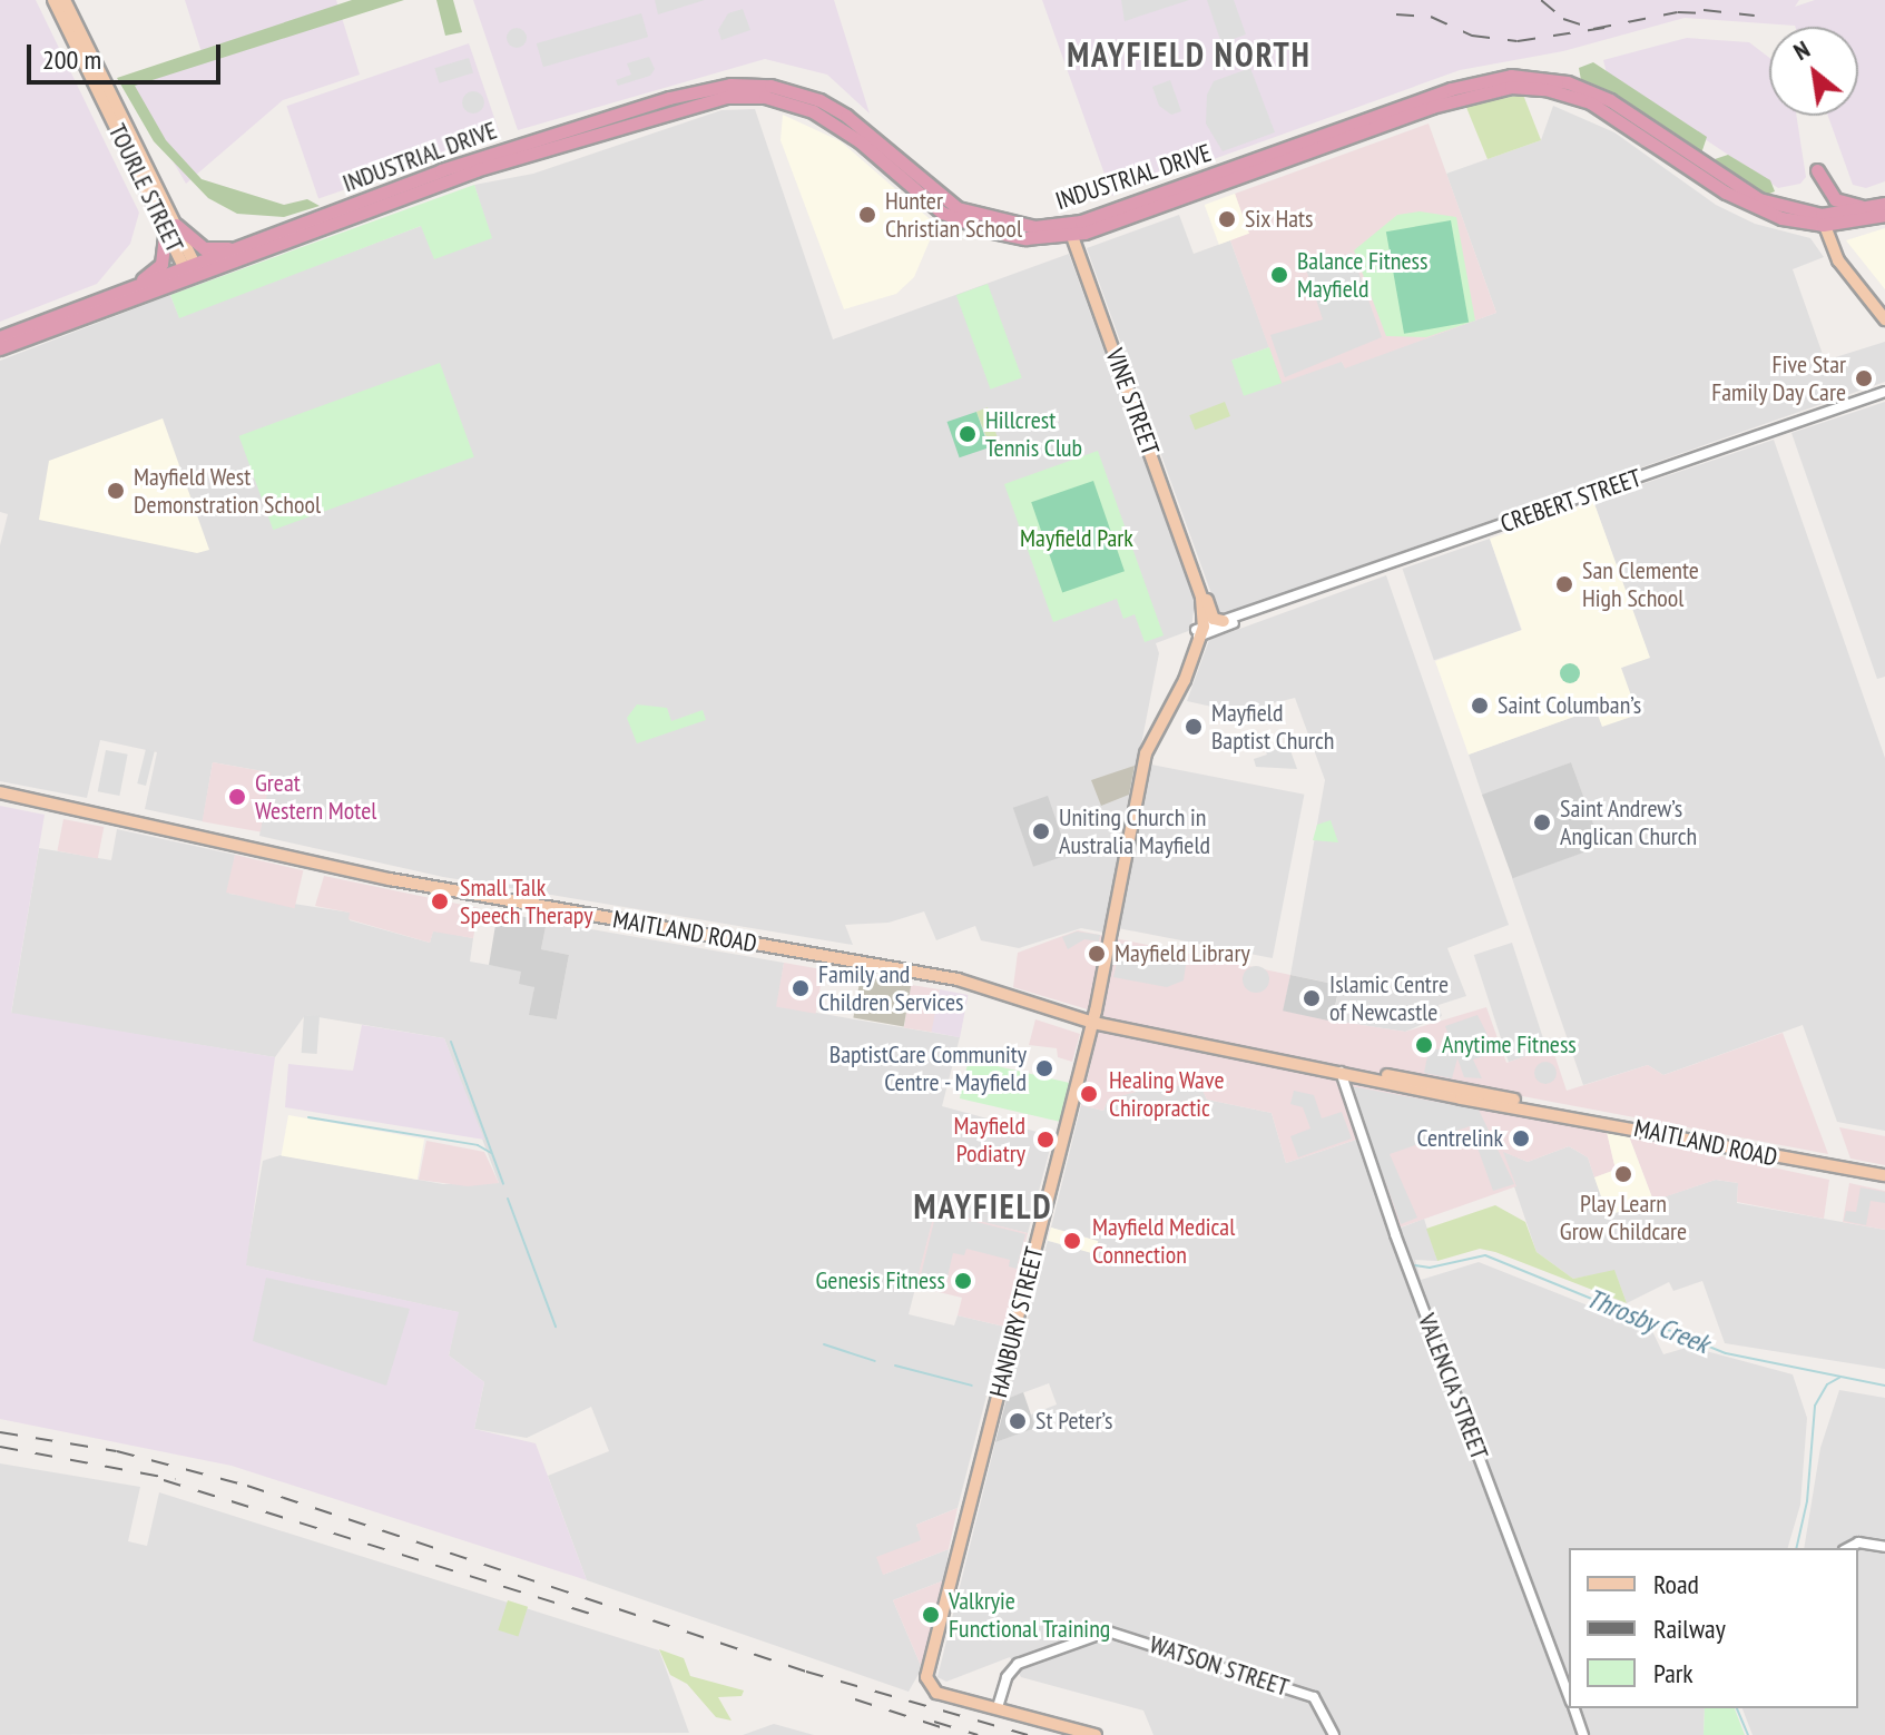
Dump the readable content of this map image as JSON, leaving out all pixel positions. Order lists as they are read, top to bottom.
{
  "streets": {
    "highway": ["INDUSTRIAL DRIVE"],
    "main road": [
      "TOURLE STREET",
      "VINE STREET",
      "MAITLAND ROAD",
      "HANBURY STREET"
    ],
    "street": ["CREBERT STREET", "VALENCIA STREET", "WATSON STREET"]
  },
  "crossings": [
    ["INDUSTRIAL DRIVE", "TOURLE STREET"],
    ["INDUSTRIAL DRIVE", "VINE STREET"],
    ["VINE STREET", "CREBERT STREET"],
    ["VINE STREET", "HANBURY STREET"],
    ["CREBERT STREET", "HANBURY STREET"],
    ["MAITLAND ROAD", "HANBURY STREET"],
    ["MAITLAND ROAD", "VALENCIA STREET"],
    ["HANBURY STREET", "WATSON STREET"]
  ],
  "districts": ["MAYFIELD NORTH", "MAYFIELD"],
  "water": ["Throsby Creek"],
  "parks": ["Mayfield Park"],
  "places": [
    "Hunter Christian School",
    "Six Hats",
    "Balance Fitness Mayfield",
    "Five Star Family Day Care",
    "Hillcrest Tennis Club",
    "Mayfield West Demonstration School",
    "San Clemente High School",
    "Saint Columban’s",
    "Mayfield Baptist Church",
    "Great Western Motel",
    "Saint Andrew’s Anglican Church",
    "Uniting Church in Australia Mayfield",
    "Small Talk Speech Therapy",
    "Mayfield Library",
    "Family and Children Services",
    "Islamic Centre of Newcastle",
    "Anytime Fitness",
    "BaptistCare Community Centre - Mayfield",
    "Healing Wave Chiropractic",
    "Centrelink",
    "Mayfield Podiatry",
    "Play Learn Grow Childcare",
    "Mayfield Medical Connection",
    "Genesis Fitness",
    "St Peter’s",
    "Valkryie Functional Training"
  ],
  "legend": ["Road", "Railway", "Park"],
  "scale_bar": "200 m",
  "north": "top left"
}
